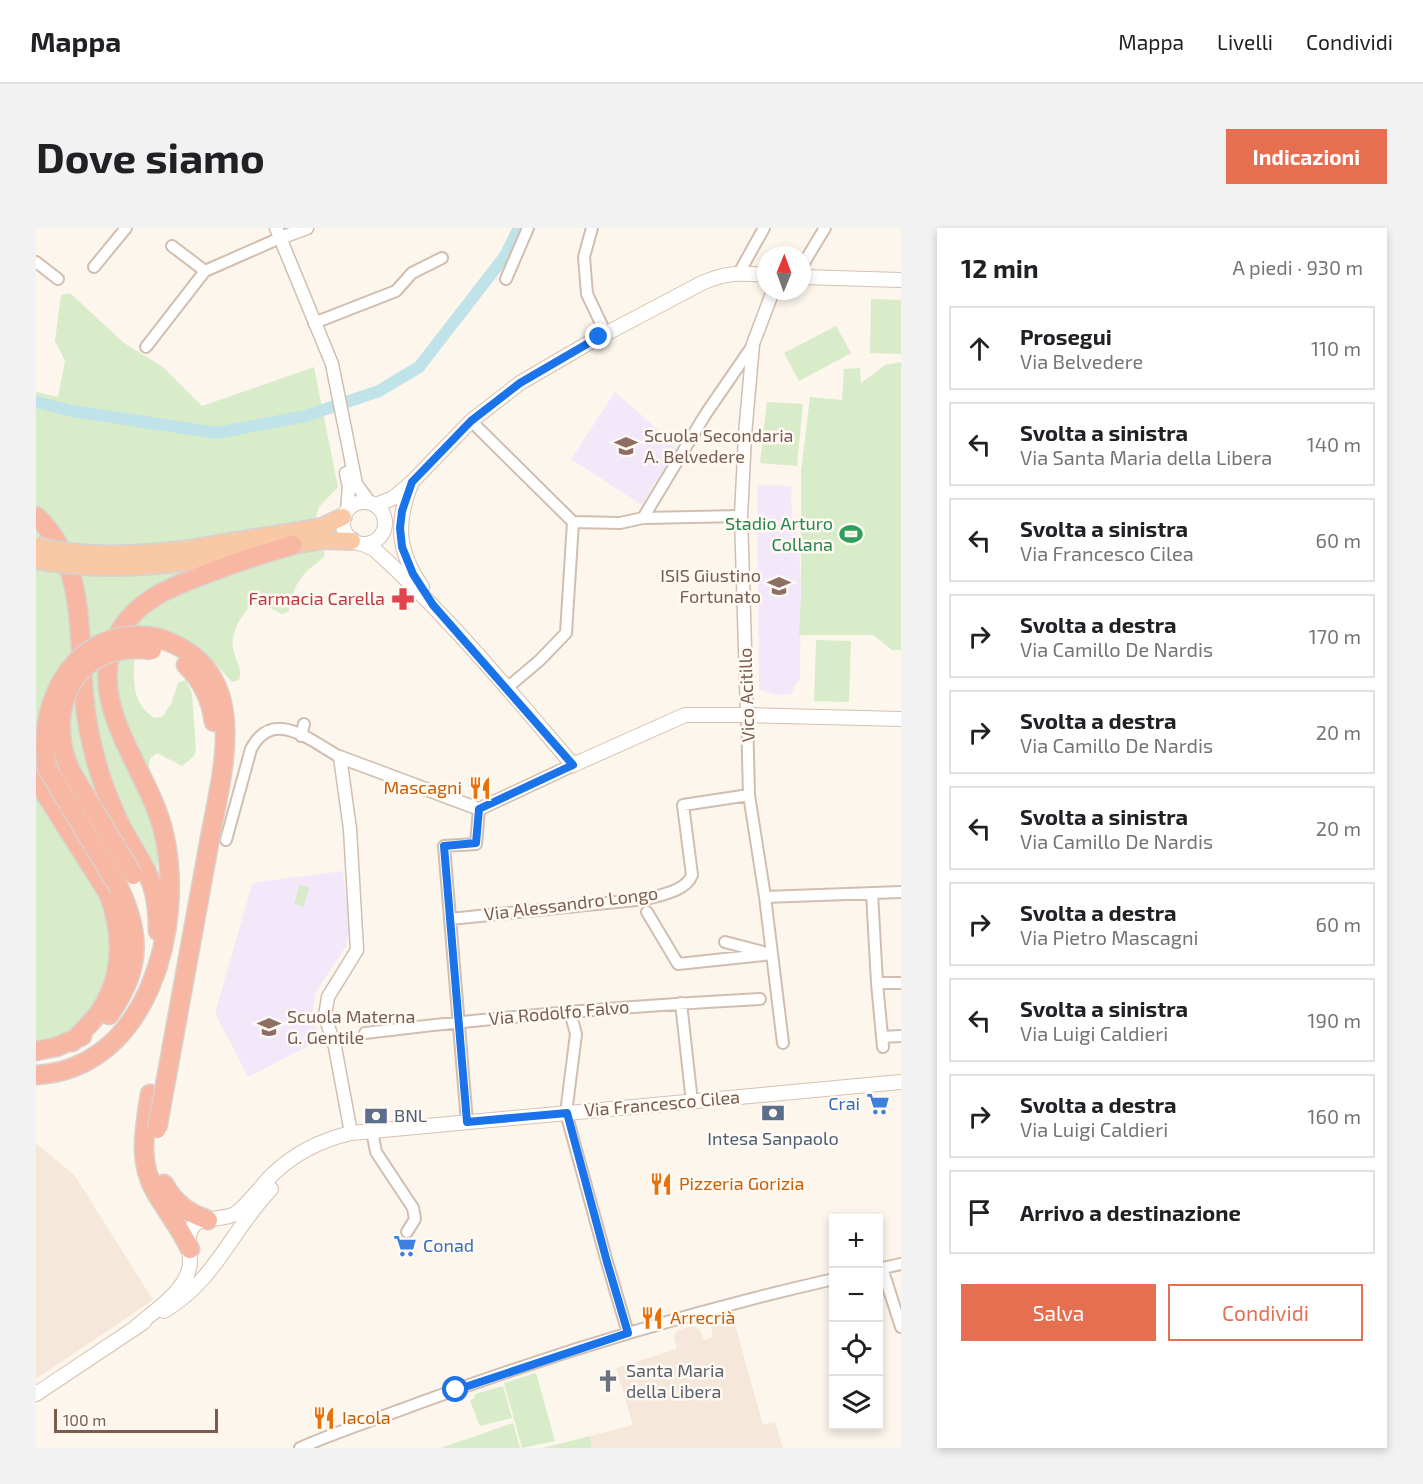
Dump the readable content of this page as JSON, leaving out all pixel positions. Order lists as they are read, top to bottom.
{
  "streets": {
    "main road": ["Via Francesco Cilea"],
    "street": ["Vico Acitillo", "Via Alessandro Longo", "Via Rodolfo Falvo"]
  },
  "crossings": [
    ["Vico Acitillo", "Via Alessandro Longo"]
  ],
  "places": {
    "school or university": ["Scuola Secondaria A. Belvedere", "ISIS Giustino Fortunato", "Scuola Materna G. Gentile"],
    "sports": ["Stadio Arturo Collana"],
    "pharmacy": ["Farmacia Carella"],
    "restaurant": [
      "Mascagni",
      "Pizzeria Gorizia",
      "Arrecrià",
      "Iacola"
    ],
    "supermarket": ["Crai", "Conad"],
    "bank": ["Intesa Sanpaolo", "BNL"],
    "church": ["Santa Maria della Libera"]
  },
  "scale_bar": "100 m",
  "north": "top",
  "page": {
    "header": "Mappa",
    "nav": ["Mappa", "Livelli", "Condividi"],
    "buttons": [
      "Indicazioni",
      ["Salva", "Condividi"]
    ],
    "title": "Dove siamo",
    "heading": ["12 min", "A piedi · 930 m"],
    "list": [
      ["Prosegui", "Via Belvedere", "110 m"],
      ["Svolta a sinistra", "Via Santa Maria della Libera", "140 m"],
      ["Svolta a sinistra", "Via Francesco Cilea", "60 m"],
      ["Svolta a destra", "Via Camillo De Nardis", "170 m"],
      ["Svolta a destra", "Via Camillo De Nardis", "20 m"],
      ["Svolta a sinistra", "Via Camillo De Nardis", "20 m"],
      ["Svolta a destra", "Via Pietro Mascagni", "60 m"],
      ["Svolta a sinistra", "Via Luigi Caldieri", "190 m"],
      ["Svolta a destra", "Via Luigi Caldieri", "160 m"],
      "Arrivo a destinazione"
    ],
    "map_buttons": ["+", "−"],
    "scale": "100 m"
  }
}
